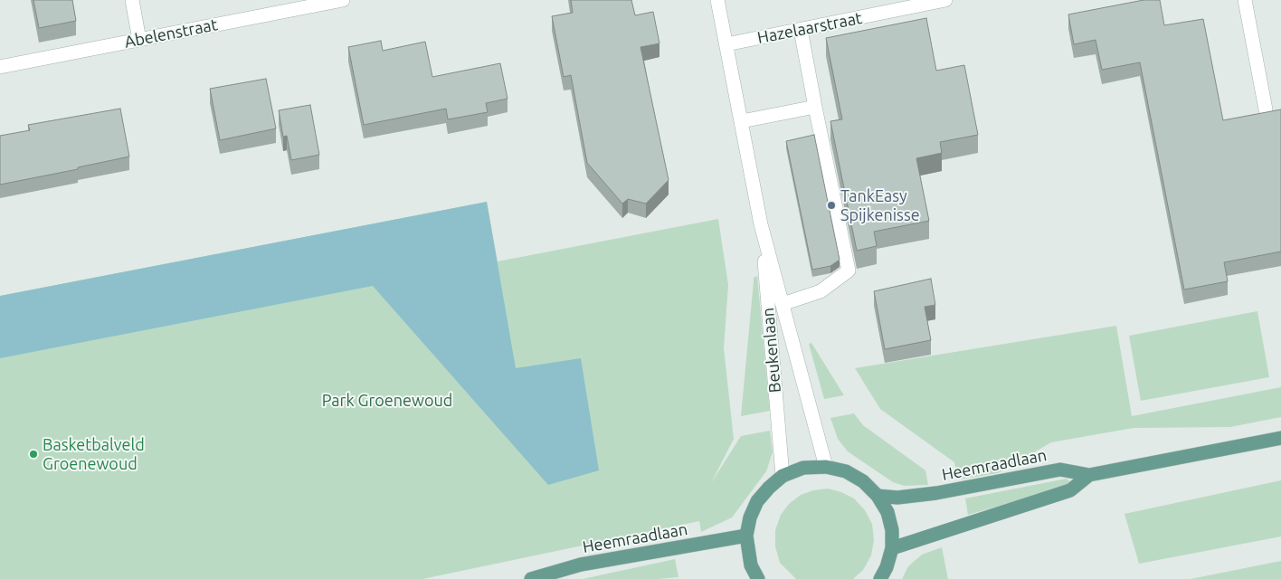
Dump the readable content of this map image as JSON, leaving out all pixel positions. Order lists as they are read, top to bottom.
{
  "streets": {
    "main road": ["Heemraadlaan"],
    "street": ["Hazelaarstraat", "Abelenstraat", "Beukenlaan"]
  },
  "crossings": [
    ["Hazelaarstraat", "Beukenlaan"]
  ],
  "parks": ["Park Groenewoud"],
  "places": ["TankEasy Spijkenisse", "Basketbalveld Groenewoud"]
}
